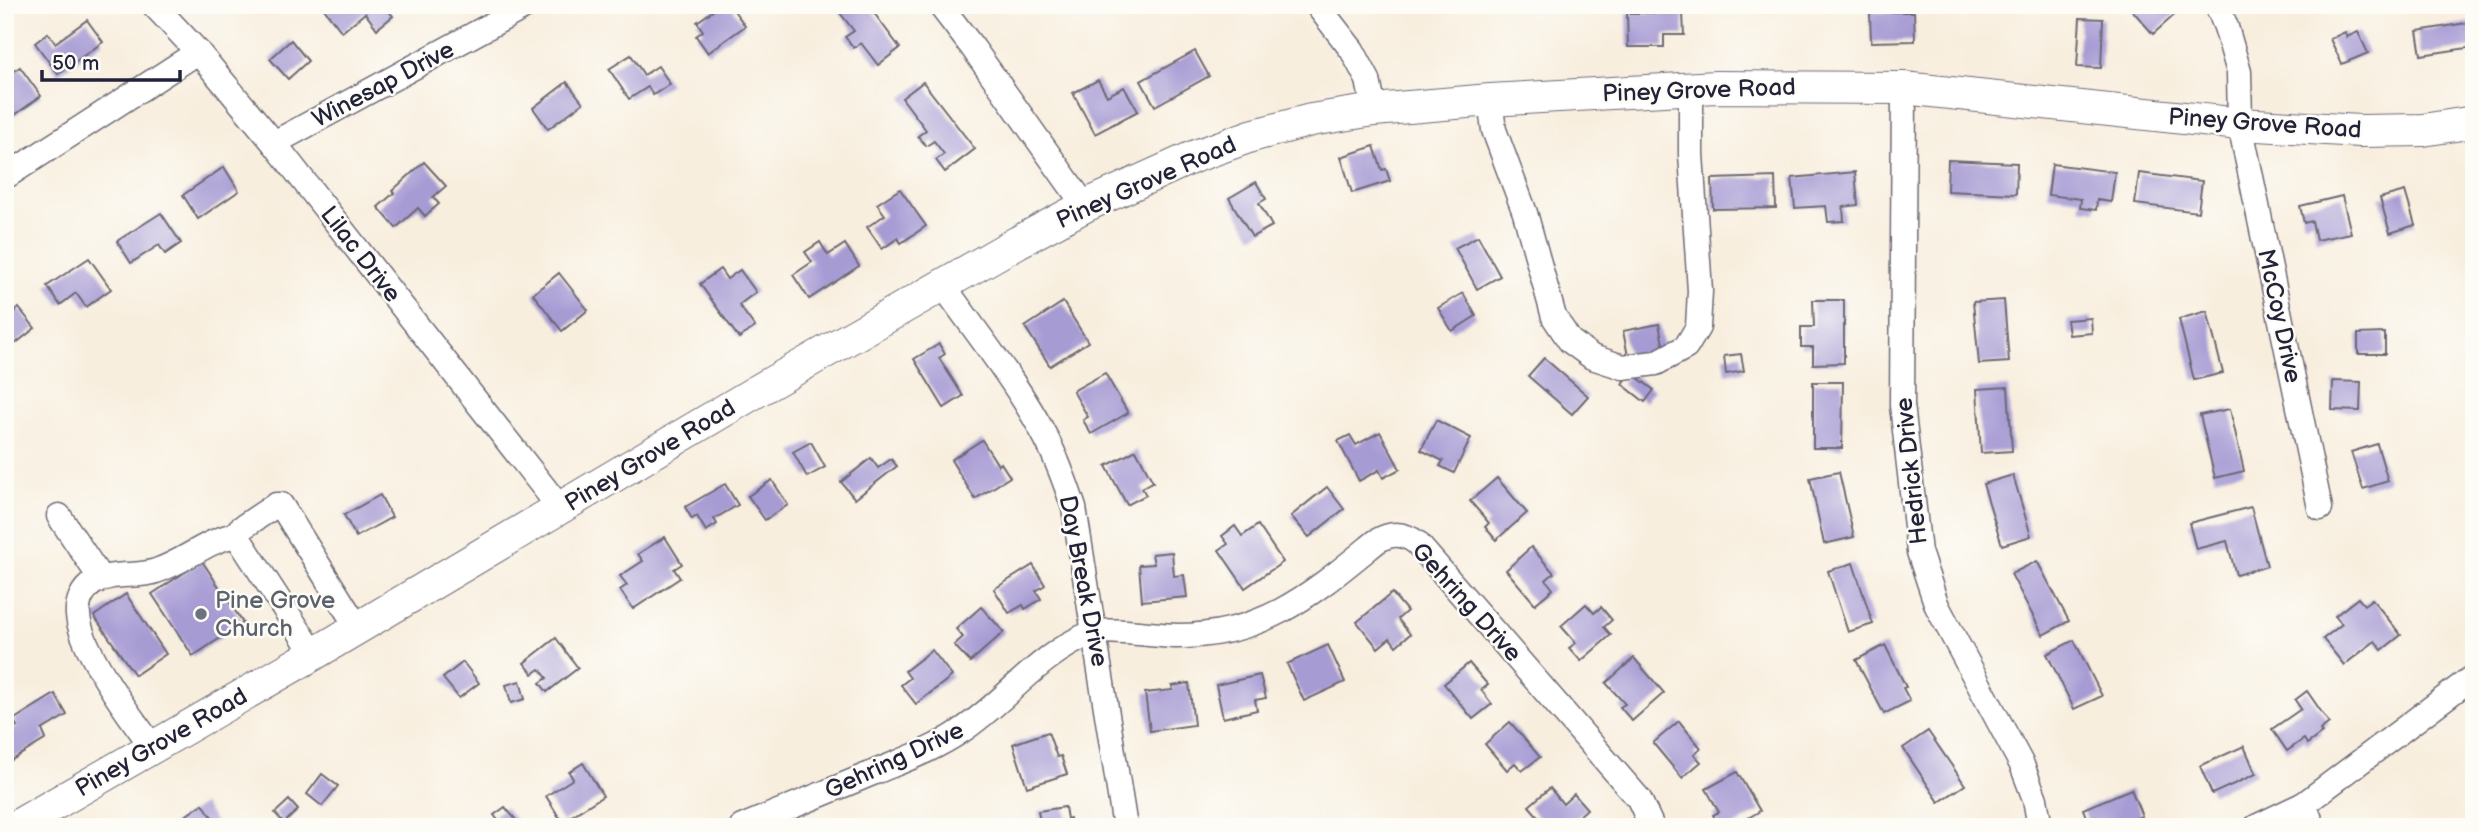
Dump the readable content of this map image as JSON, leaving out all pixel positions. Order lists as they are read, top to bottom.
{
  "streets": {
    "main road": ["Piney Grove Road"],
    "street": [
      "Winesap Drive",
      "Lilac Drive",
      "McCoy Drive",
      "Hedrick Drive",
      "Day Break Drive",
      "Gehring Drive"
    ]
  },
  "crossings": [
    ["Winesap Drive", "Lilac Drive"],
    ["Piney Grove Road", "Lilac Drive"],
    ["Piney Grove Road", "McCoy Drive"],
    ["Piney Grove Road", "Hedrick Drive"],
    ["Piney Grove Road", "Day Break Drive"],
    ["Day Break Drive", "Gehring Drive"]
  ],
  "places": ["Pine Grove Church"],
  "scale_bar": "50 m"
}
